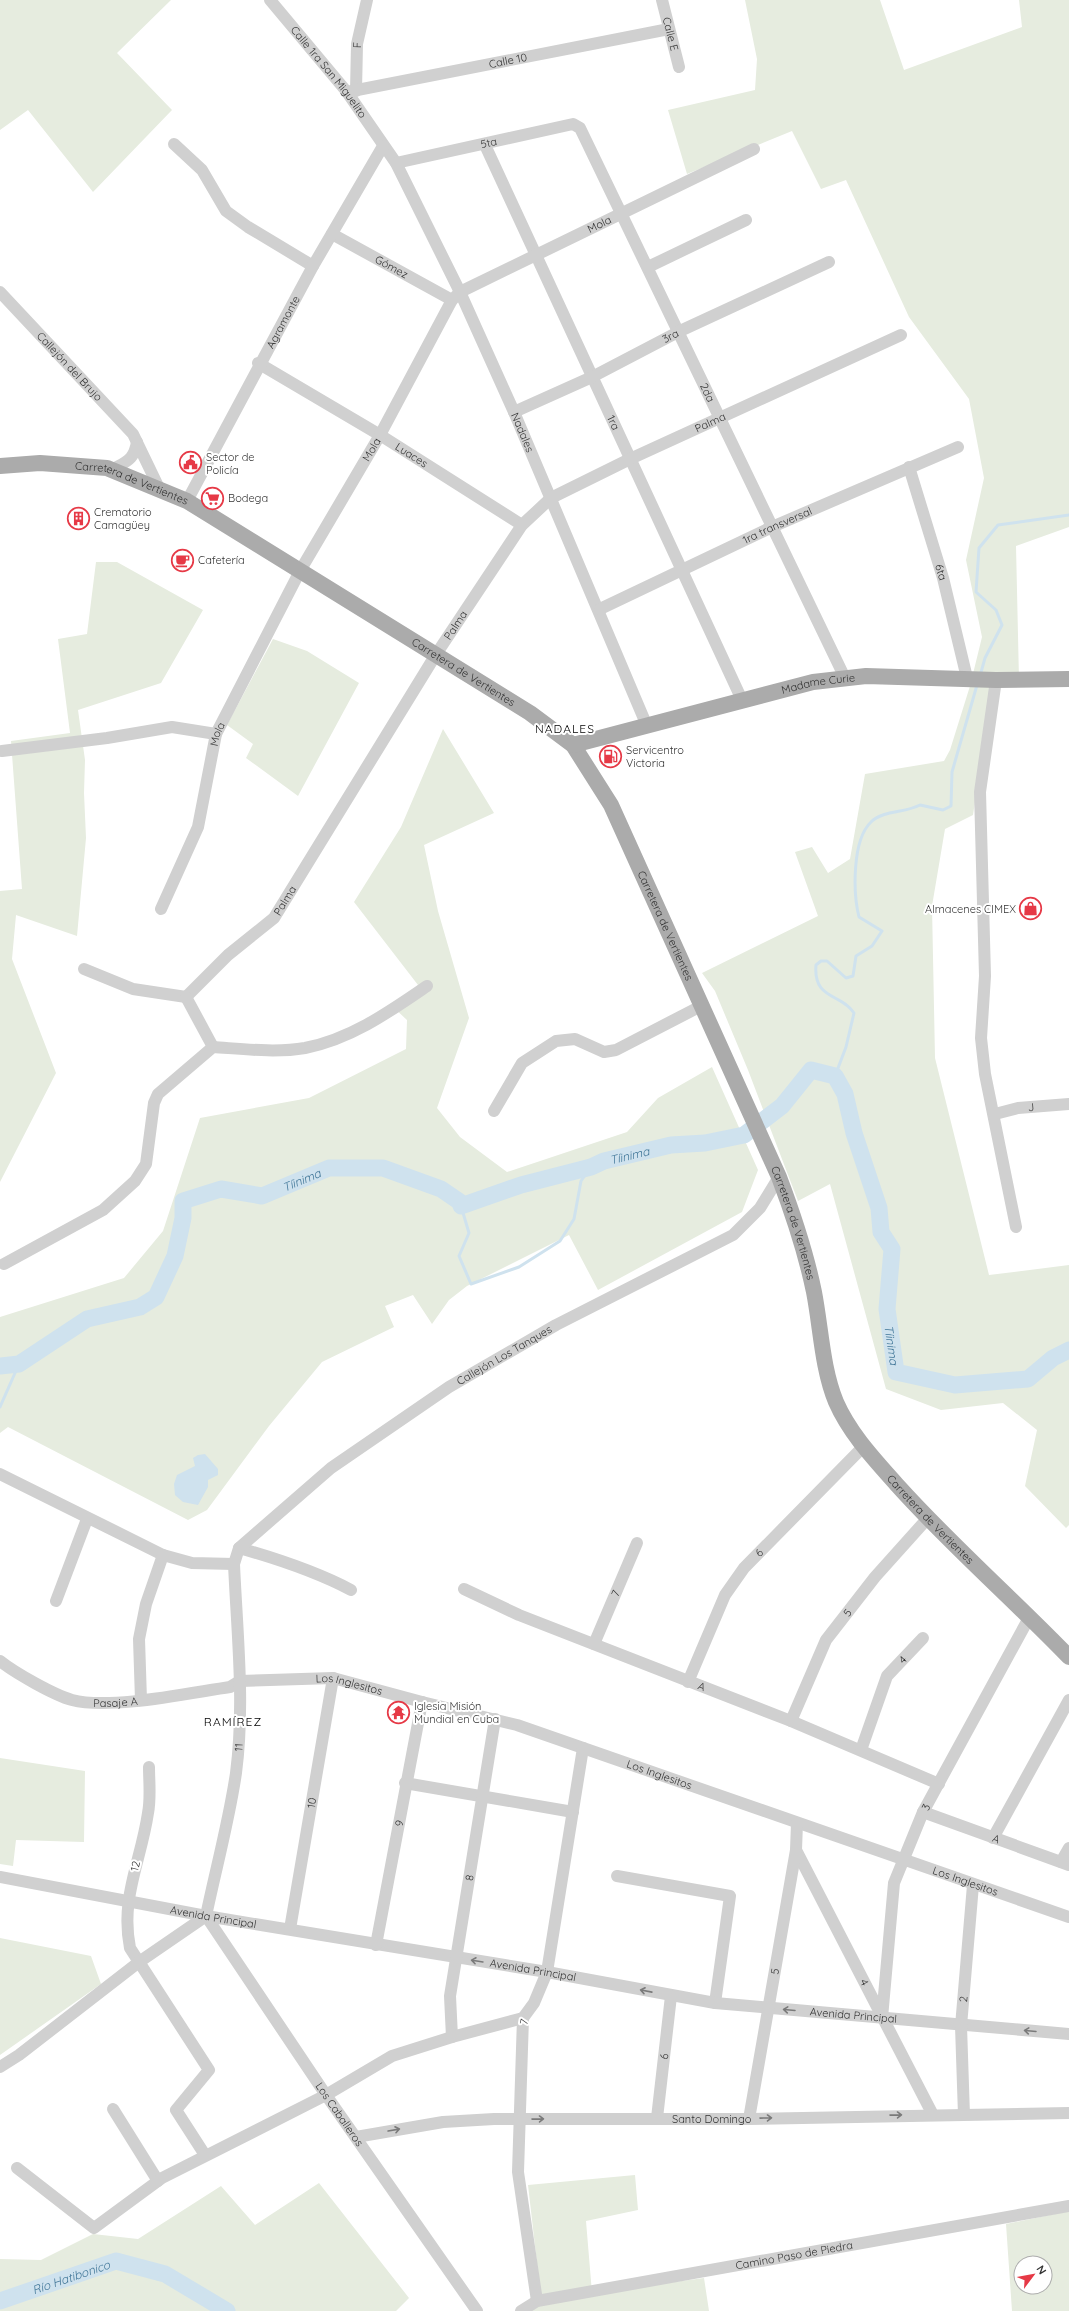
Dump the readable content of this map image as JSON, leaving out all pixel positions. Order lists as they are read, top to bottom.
{
  "streets": {
    "main road": ["Carretera de Vertientes", "Madame Curie"],
    "street": [
      "Calle E",
      "F",
      "Calle 10",
      "Calle 1ra San Miguelito",
      "5ta",
      "Mola",
      "Gómez",
      "Agramonte",
      "3ra",
      "Callejón del Brujo",
      "2da",
      "1ra",
      "Palma",
      "Nadales",
      "Luaces",
      "1ra transversal",
      "6ta",
      "J",
      "Callejón Los Tanques",
      "6",
      "7",
      "5",
      "4",
      "Los Inglesitos",
      "A",
      "Pasaje A",
      "11",
      "10",
      "3",
      "9",
      "12",
      "8",
      "Avenida Principal",
      "2",
      "Los Caballeros",
      "Santo Domingo",
      "Camino Paso de Piedra"
    ]
  },
  "crossings": [
    ["Calle E", "Calle 10"],
    ["F", "Calle 10"],
    ["F", "Calle 1ra San Miguelito"],
    ["Calle 10", "Calle 1ra San Miguelito"],
    ["Calle 1ra San Miguelito", "Agramonte"],
    ["Calle 1ra San Miguelito", "Nadales"],
    ["5ta", "2da"],
    ["5ta", "1ra"],
    ["5ta", "Nadales"],
    ["Mola", "Gómez"],
    ["Mola", "2da"],
    ["Mola", "1ra"],
    ["Mola", "Nadales"],
    ["Mola", "Luaces"],
    ["Mola", "Carretera de Vertientes"],
    ["Gómez", "Agramonte"],
    ["Gómez", "Nadales"],
    ["Agramonte", "Nadales"],
    ["Agramonte", "Luaces"],
    ["Agramonte", "Carretera de Vertientes"],
    ["3ra", "2da"],
    ["3ra", "1ra"],
    ["3ra", "Nadales"],
    ["Callejón del Brujo", "Carretera de Vertientes"],
    ["2da", "Palma"],
    ["2da", "1ra transversal"],
    ["2da", "Madame Curie"],
    ["1ra", "Palma"],
    ["1ra", "1ra transversal"],
    ["1ra", "Madame Curie"],
    ["Palma", "Nadales"],
    ["Palma", "Luaces"],
    ["Palma", "Carretera de Vertientes"],
    ["Nadales", "1ra transversal"],
    ["Nadales", "Madame Curie"],
    ["Carretera de Vertientes", "Madame Curie"],
    ["Carretera de Vertientes", "Callejón Los Tanques"],
    ["Carretera de Vertientes", "6"],
    ["Carretera de Vertientes", "5"],
    ["Carretera de Vertientes", "3"],
    ["1ra transversal", "6ta"],
    ["6ta", "Madame Curie"],
    ["Callejón Los Tanques", "11"],
    ["6", "A"],
    ["6", "Avenida Principal"],
    ["6", "Santo Domingo"],
    ["7", "Los Inglesitos"],
    ["7", "A"],
    ["7", "Avenida Principal"],
    ["7", "Santo Domingo"],
    ["7", "Camino Paso de Piedra"],
    ["5", "4"],
    ["5", "Los Inglesitos"],
    ["5", "A"],
    ["5", "Avenida Principal"],
    ["5", "Santo Domingo"],
    ["4", "A"],
    ["4", "3"],
    ["4", "Avenida Principal"],
    ["4", "Santo Domingo"],
    ["Los Inglesitos", "Pasaje A"],
    ["Los Inglesitos", "11"],
    ["Los Inglesitos", "10"],
    ["Los Inglesitos", "3"],
    ["Los Inglesitos", "9"],
    ["Los Inglesitos", "8"],
    ["Los Inglesitos", "2"],
    ["A", "3"],
    ["Pasaje A", "11"],
    ["11", "Avenida Principal"],
    ["11", "Los Caballeros"],
    ["10", "Avenida Principal"],
    ["3", "Avenida Principal"],
    ["9", "Avenida Principal"],
    ["12", "Avenida Principal"],
    ["8", "Avenida Principal"],
    ["Avenida Principal", "2"],
    ["Avenida Principal", "Los Caballeros"],
    ["2", "Santo Domingo"],
    ["Los Caballeros", "Santo Domingo"]
  ],
  "one_way": ["Avenida Principal"],
  "districts": ["NADALES", "RAMÍREZ"],
  "water": ["Tíinima", "Río Hatibonico"],
  "places": {
    "public building": ["Sector de Policía"],
    "supermarket": ["Bodega"],
    "building": ["Crematorio Camagüey"],
    "cafe": ["Cafetería"],
    "fuel station": ["Servicentro Victoria"],
    "shop": ["Almacenes CIMEX"],
    "temple": ["Iglesia Misión Mundial en Cuba"]
  },
  "north": "top right"
}
